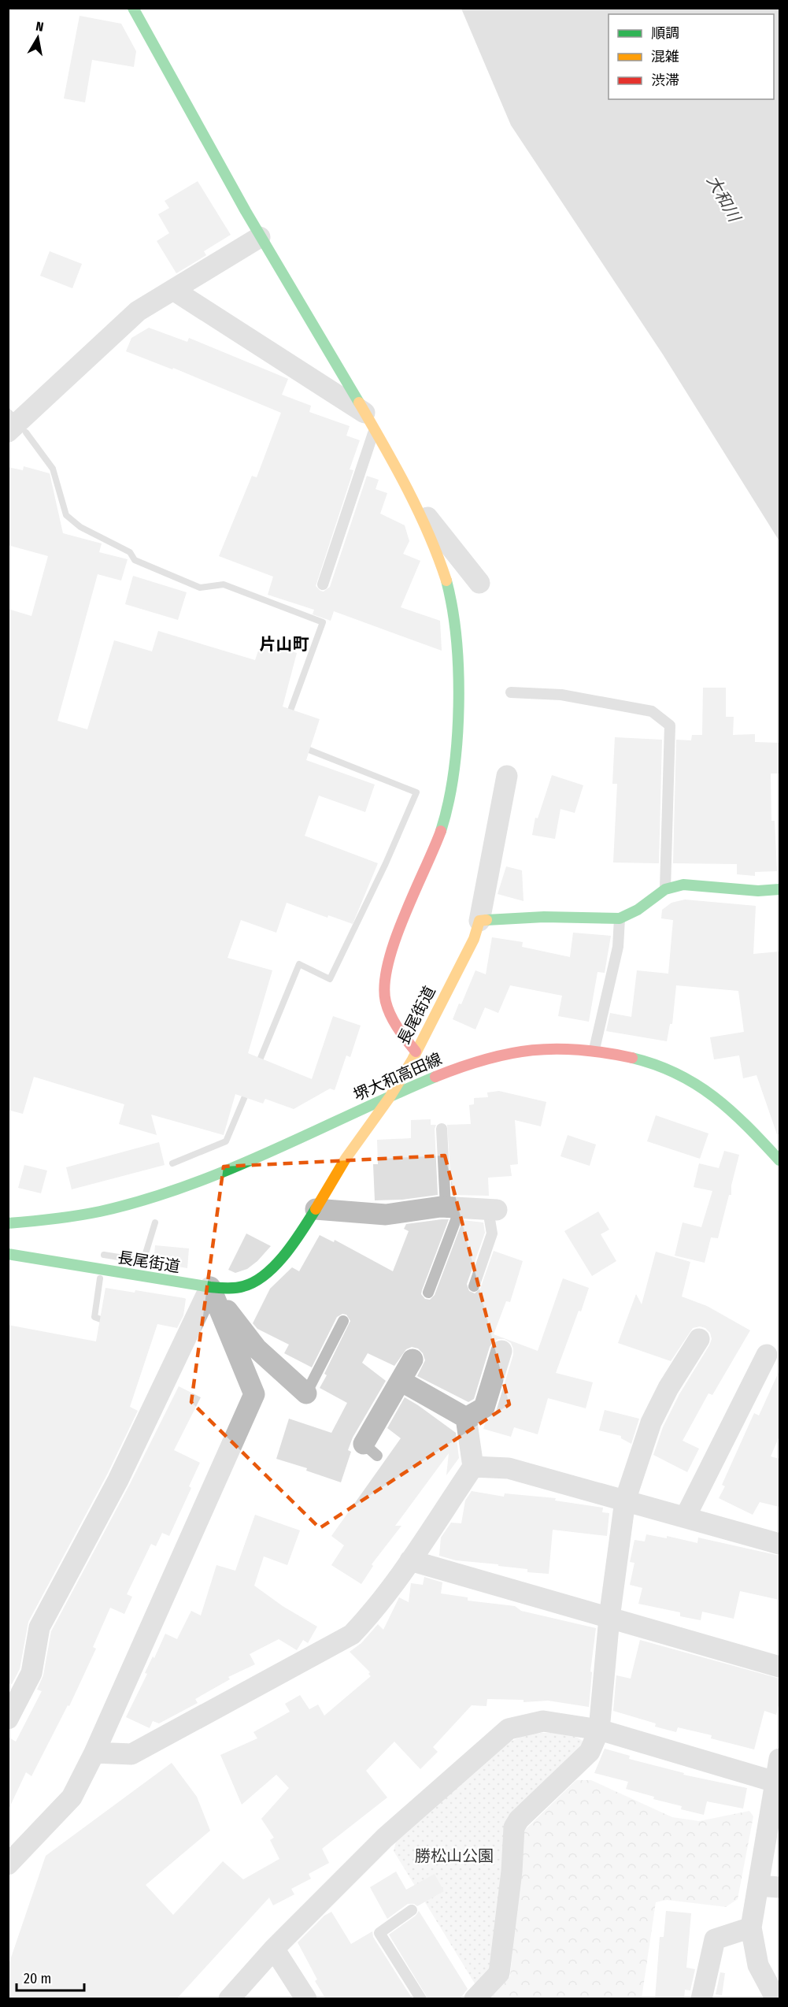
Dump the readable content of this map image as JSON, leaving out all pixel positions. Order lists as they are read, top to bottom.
{
  "streets": {
    "street": ["長尾街道", "堺大和高田線"]
  },
  "crossings": [
    ["長尾街道", "堺大和高田線"]
  ],
  "districts": ["片山町"],
  "water": ["大和川"],
  "parks": ["勝松山公園"],
  "legend": ["順調", "混雑", "渋滞"],
  "scale_bar": "20 m",
  "north": "top"
}
